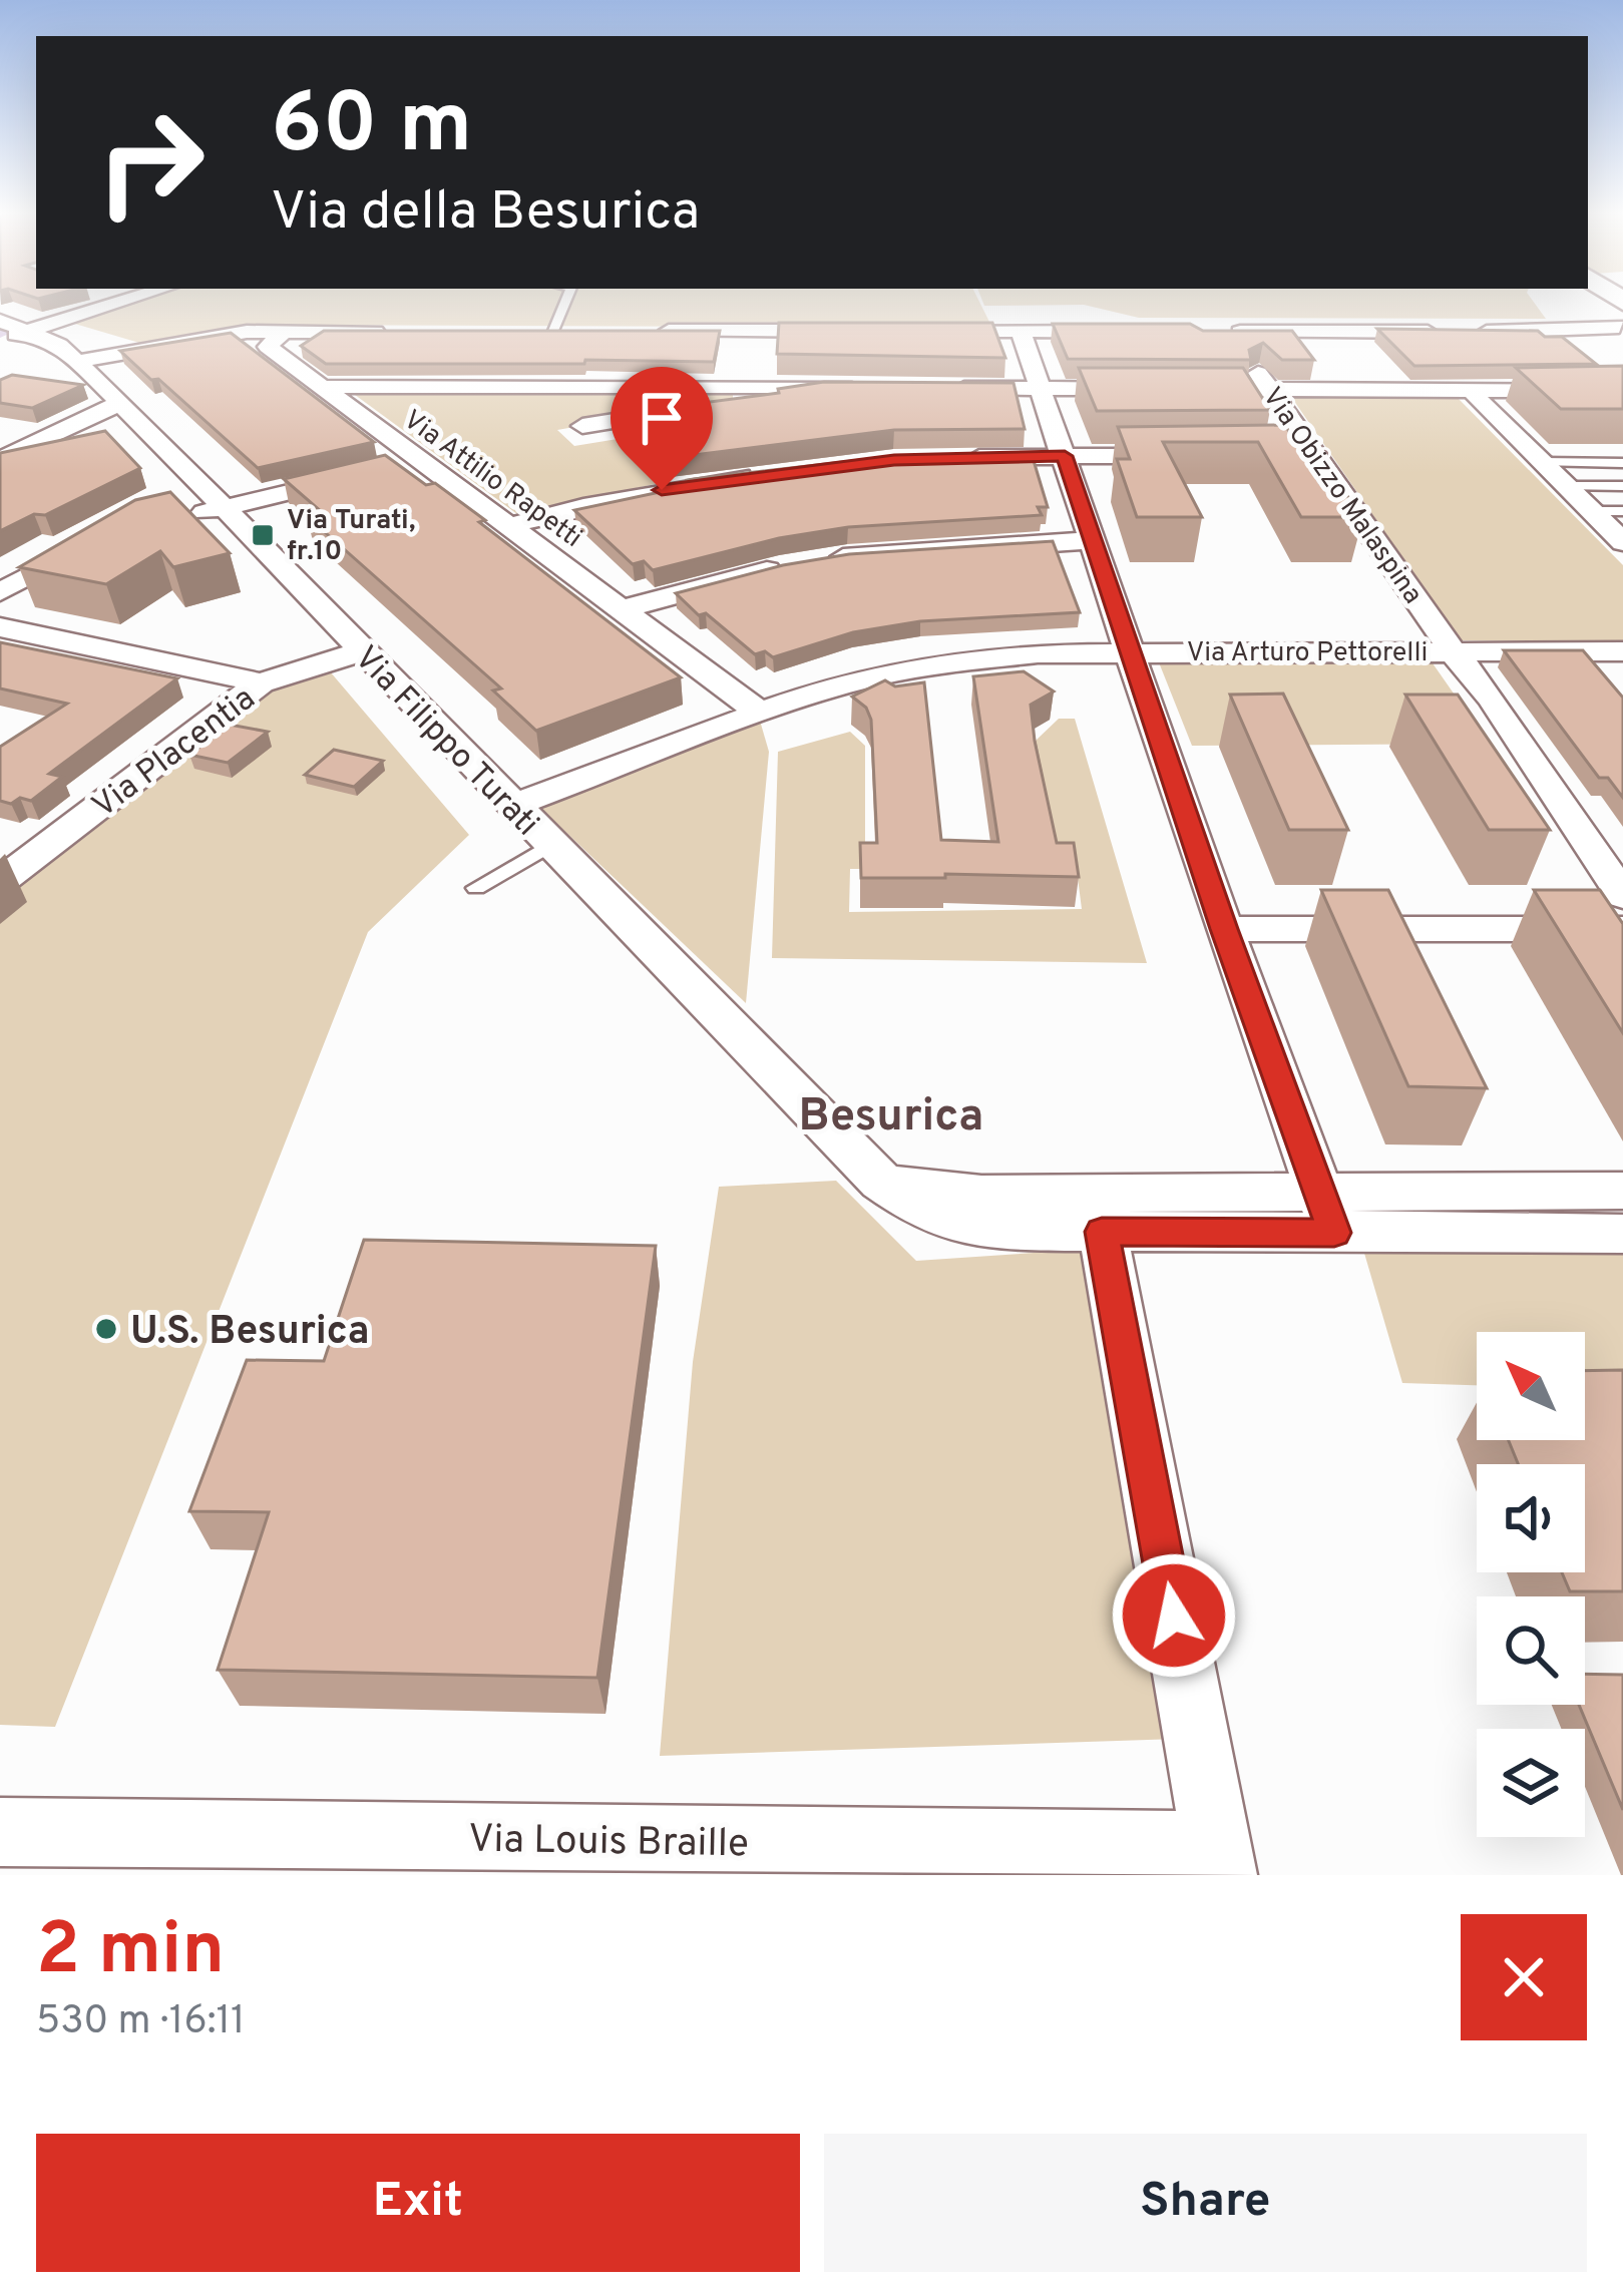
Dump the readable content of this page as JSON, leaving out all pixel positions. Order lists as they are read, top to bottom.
{
  "streets": {
    "street": [
      "Via Attilio Rapetti",
      "Via Obizzo Malaspina",
      "Via Arturo Pettorelli",
      "Via Filippo Turati",
      "Via Placentia",
      "Via Louis Braille"
    ]
  },
  "crossings": [
    ["Via Attilio Rapetti", "Via Arturo Pettorelli"],
    ["Via Obizzo Malaspina", "Via Arturo Pettorelli"],
    ["Via Arturo Pettorelli", "Via Filippo Turati"],
    ["Via Filippo Turati", "Via Placentia"]
  ],
  "districts": ["Besurica"],
  "places": {
    "transit": ["Via Turati, fr.10"],
    "other": ["U.S. Besurica"]
  },
  "north": "top left",
  "page": {
    "turn": ["60 m", "Via della Besurica"],
    "heading": ["2 min", "530 m · 16:11"],
    "buttons": ["Exit", "Share"]
  }
}
